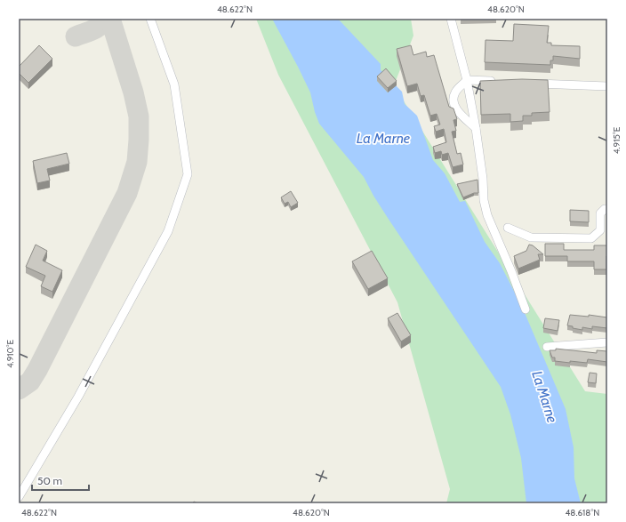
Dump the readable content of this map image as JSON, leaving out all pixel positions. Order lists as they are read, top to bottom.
{
  "water": ["La Marne"],
  "scale_bar": "50 m",
  "coordinates": [
    "48.622°N",
    "48.620°N",
    "4.915°E",
    "4.910°E",
    "48.618°N"
  ]
}
